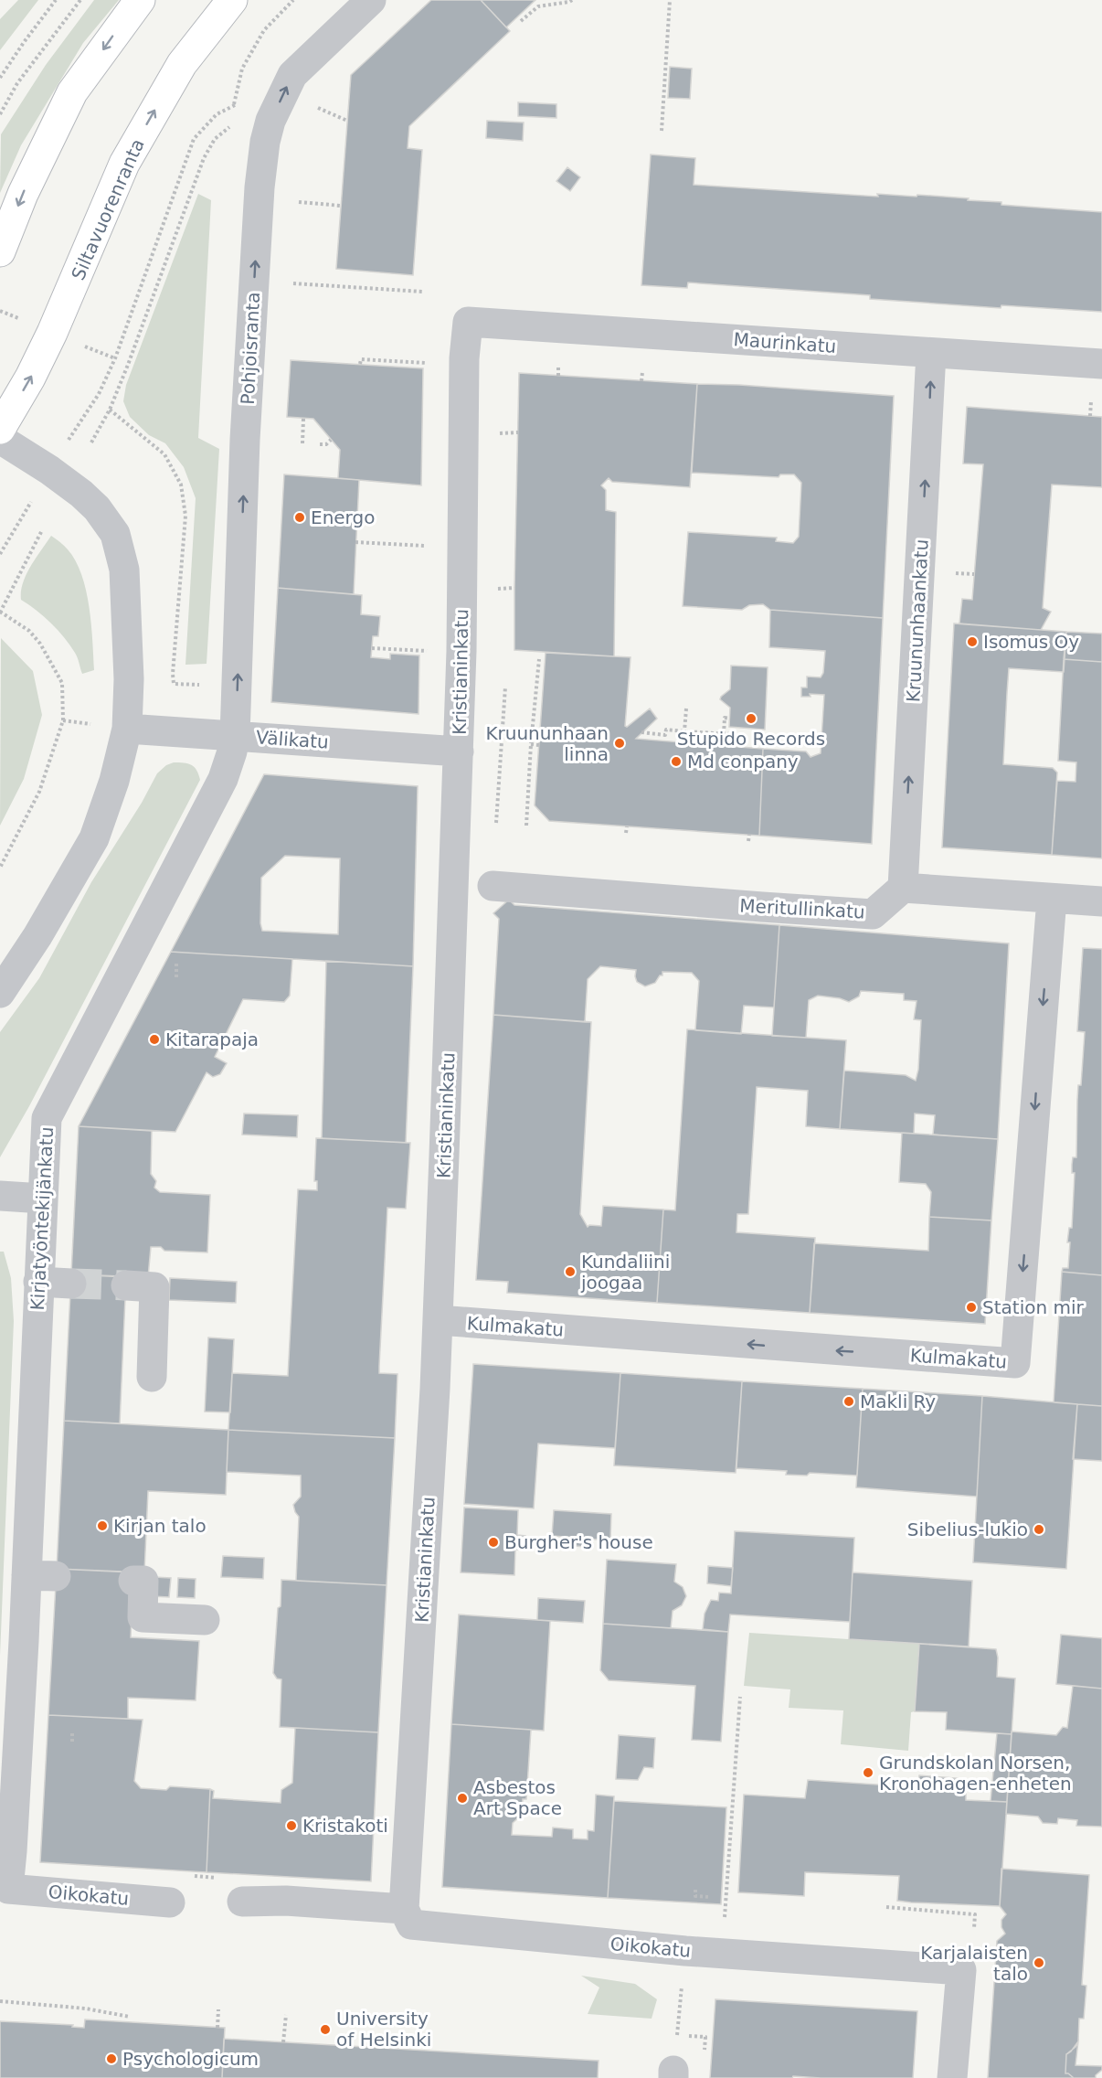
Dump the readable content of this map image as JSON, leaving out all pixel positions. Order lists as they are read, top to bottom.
{
  "streets": {
    "main road": ["Siltavuorenranta"],
    "street": [
      "Maurinkatu",
      "Pohjoisranta",
      "Kruununhaankatu",
      "Kristianinkatu",
      "Välikatu",
      "Meritullinkatu",
      "Kirjatyöntekijänkatu",
      "Kulmakatu",
      "Oikokatu"
    ]
  },
  "crossings": [
    ["Maurinkatu", "Kruununhaankatu"],
    ["Maurinkatu", "Kristianinkatu"],
    ["Pohjoisranta", "Välikatu"],
    ["Pohjoisranta", "Kirjatyöntekijänkatu"],
    ["Kruununhaankatu", "Meritullinkatu"],
    ["Kristianinkatu", "Välikatu"],
    ["Kristianinkatu", "Kulmakatu"],
    ["Kristianinkatu", "Oikokatu"],
    ["Välikatu", "Kirjatyöntekijänkatu"],
    ["Kirjatyöntekijänkatu", "Oikokatu"]
  ],
  "one_way": ["Pohjoisranta", "Kruununhaankatu"],
  "places": [
    "Energo",
    "Isomus Oy",
    "Stupido Records",
    "Kruununhaan linna",
    "Md conpany",
    "Kitarapaja",
    "Kundaliini joogaa",
    "Station mir",
    "Makli Ry",
    "Kirjan talo",
    "Sibelius-lukio",
    "Burgher's house",
    "Grundskolan Norsen, Kronohagen-enheten",
    "Asbestos Art Space",
    "Kristakoti",
    "Karjalaisten talo",
    "University of Helsinki",
    "Psychologicum"
  ]
}
